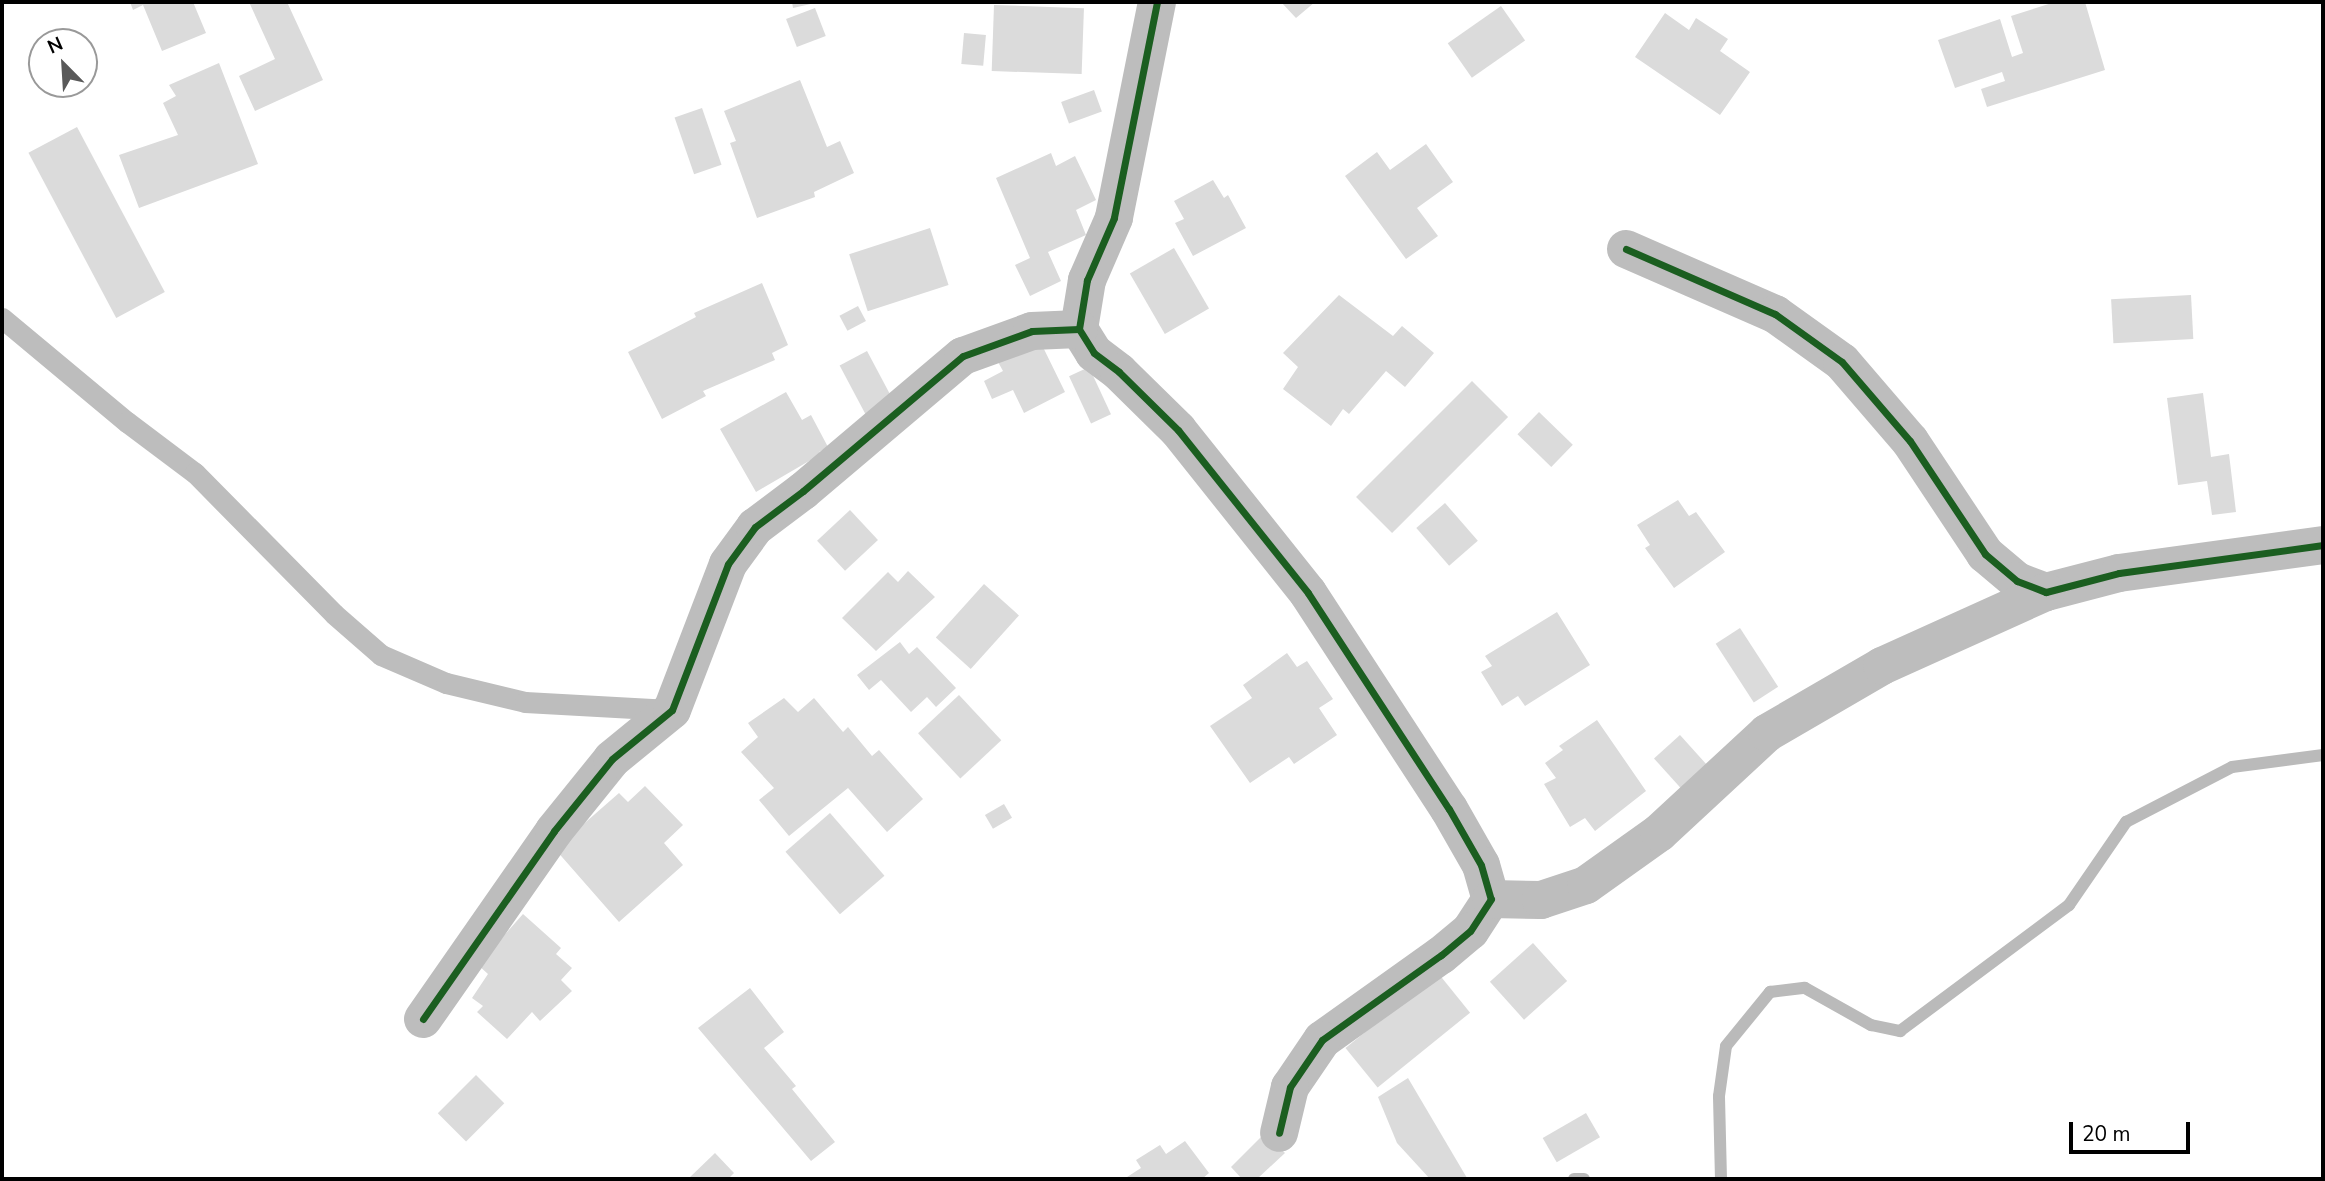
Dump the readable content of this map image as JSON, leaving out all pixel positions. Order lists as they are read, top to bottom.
{
  "scale_bar": "20 m",
  "north": "top left"
}
